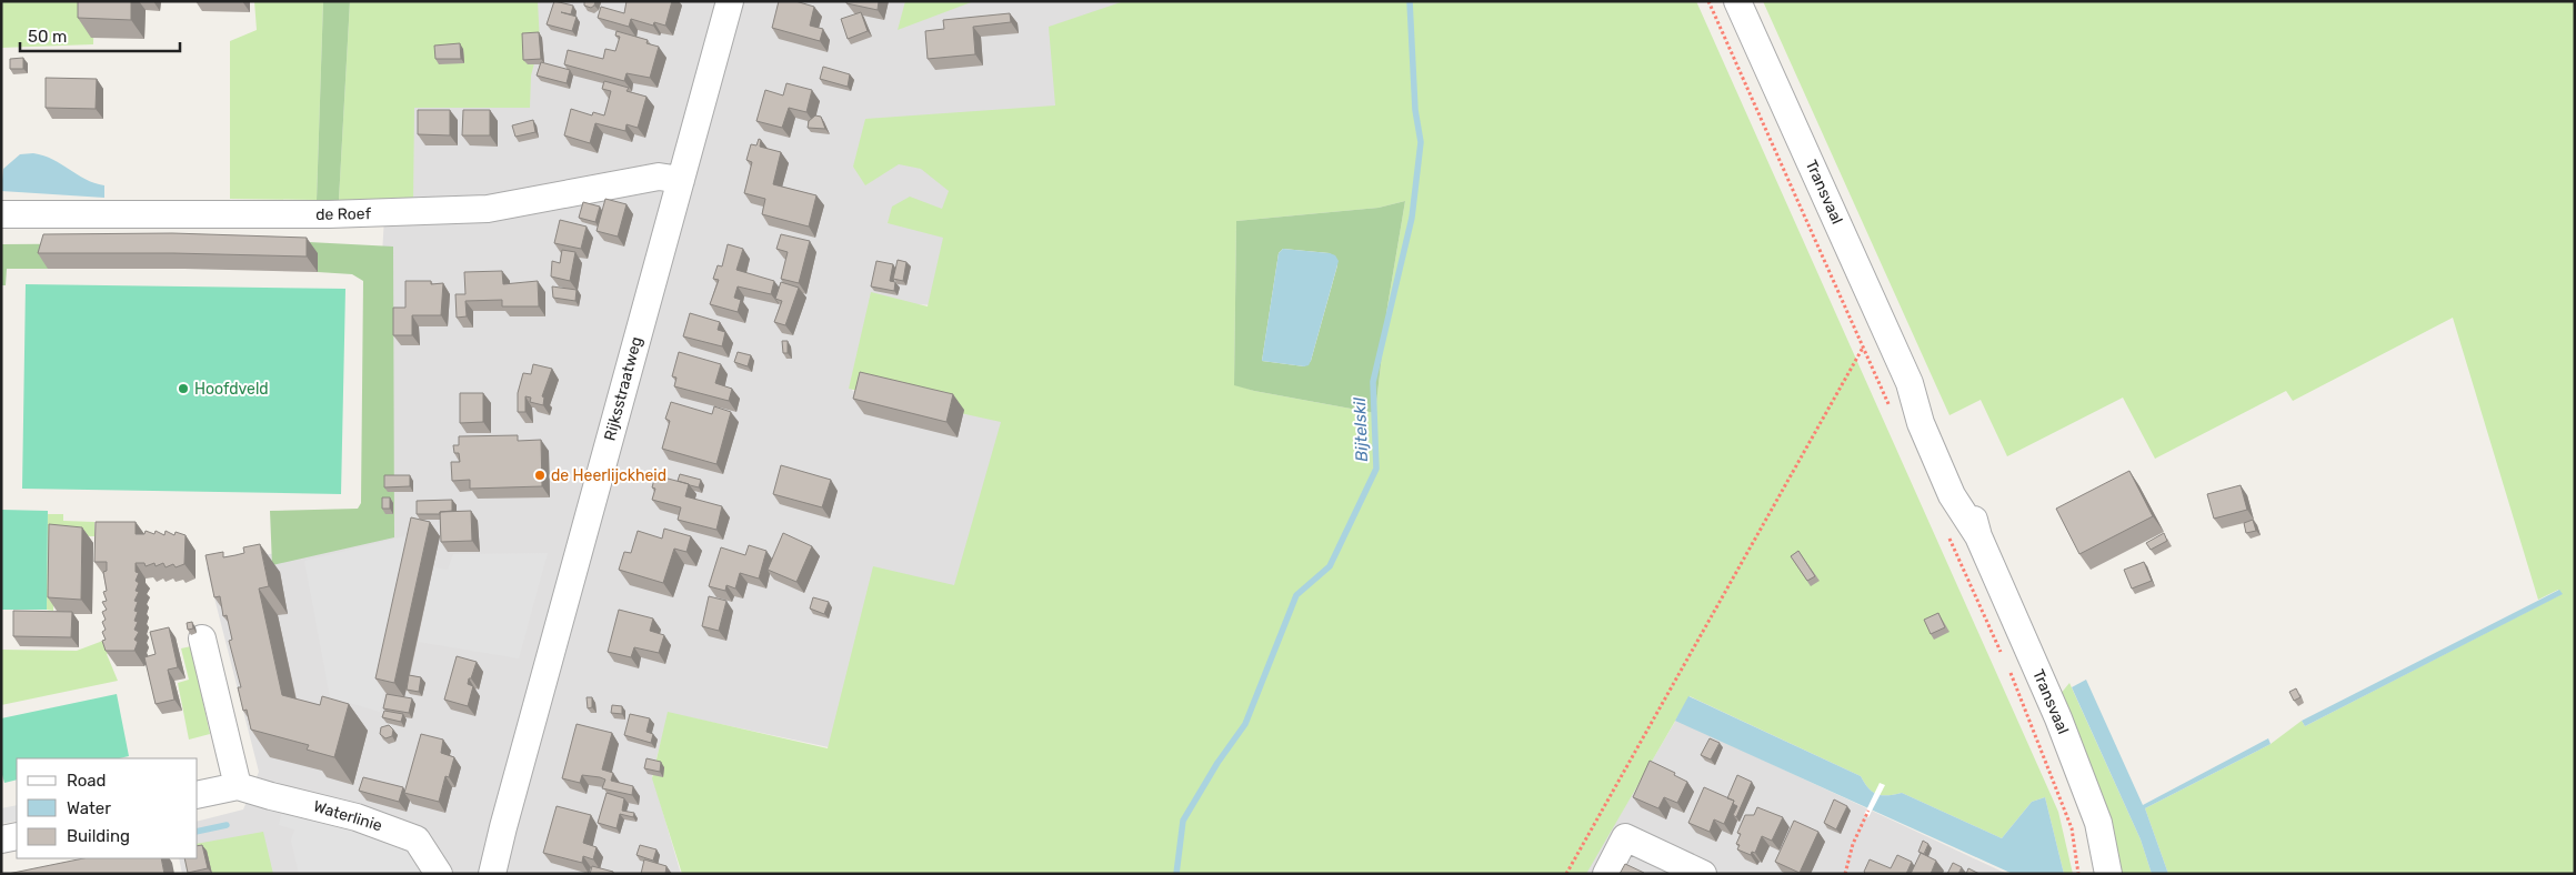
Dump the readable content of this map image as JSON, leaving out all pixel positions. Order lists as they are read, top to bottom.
{
  "streets": {
    "street": [
      "Transvaal",
      "de Roef",
      "Rijksstraatweg",
      "Waterlinie"
    ]
  },
  "crossings": [
    ["de Roef", "Rijksstraatweg"]
  ],
  "water": ["Bijtelskil"],
  "places": ["Hoofdveld", "de Heerlijckheid"],
  "legend": ["Road", "Water", "Building"],
  "scale_bar": "50 m"
}
